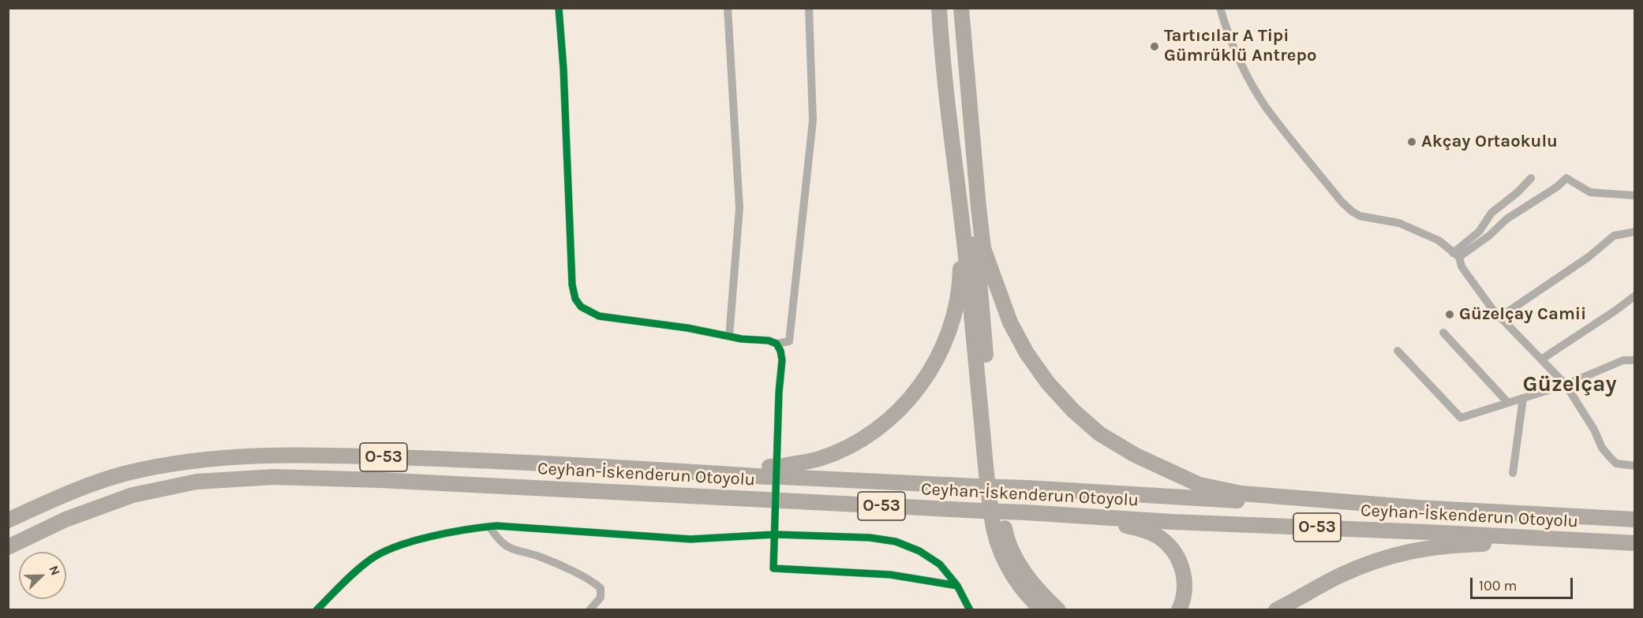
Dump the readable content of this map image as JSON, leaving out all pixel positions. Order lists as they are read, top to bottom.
{
  "streets": {
    "highway": ["O-53", "Ceyhan-İskenderun Otoyolu"]
  },
  "districts": ["Güzelçay"],
  "places": ["Tartıcılar A Tipi Gümrüklü Antrepo", "Akçay Ortaokulu", "Güzelçay Camii"],
  "scale_bar": "100 m",
  "north": "top right"
}
